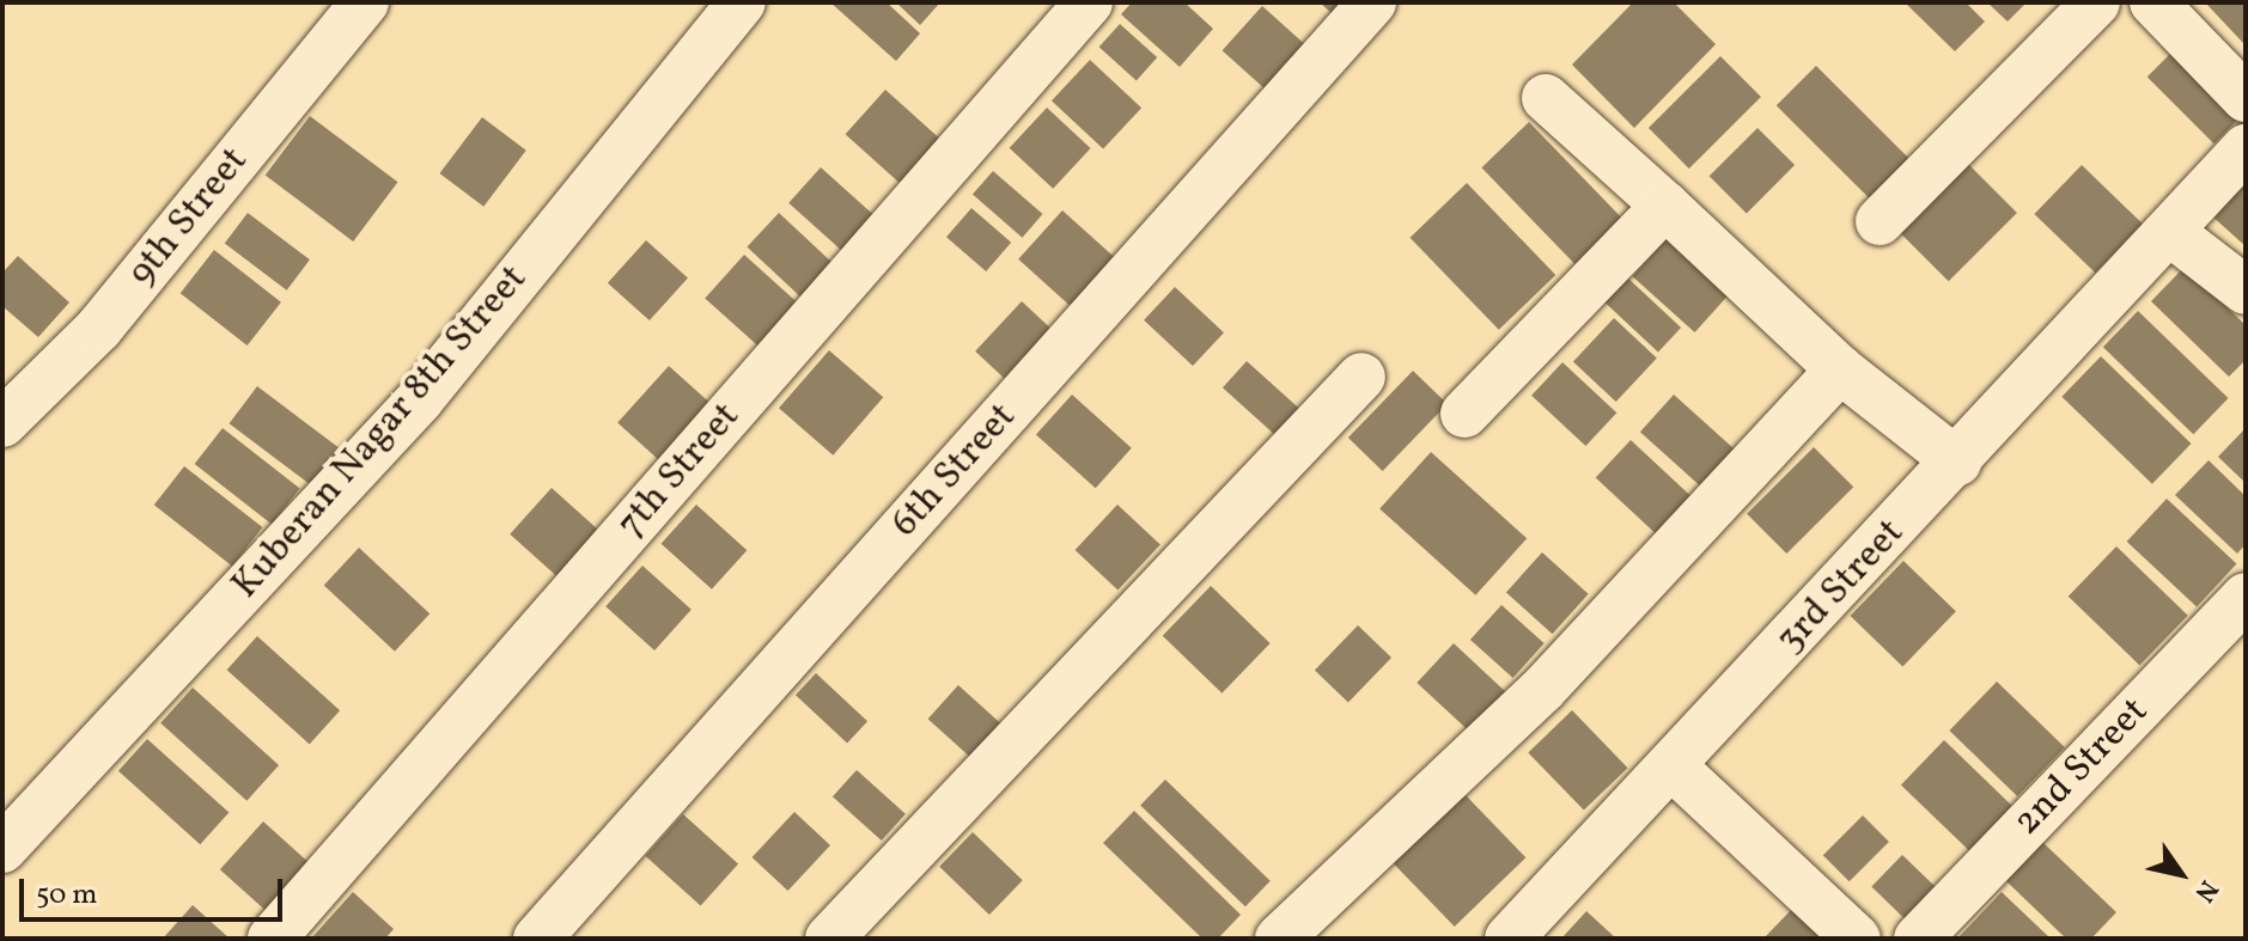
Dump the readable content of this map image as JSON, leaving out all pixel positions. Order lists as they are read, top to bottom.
{
  "streets": {
    "street": [
      "9th Street",
      "Kuberan Nagar 8th Street",
      "7th Street",
      "6th Street",
      "3rd Street",
      "2nd Street"
    ]
  },
  "scale_bar": "50 m",
  "north": "bottom right"
}
